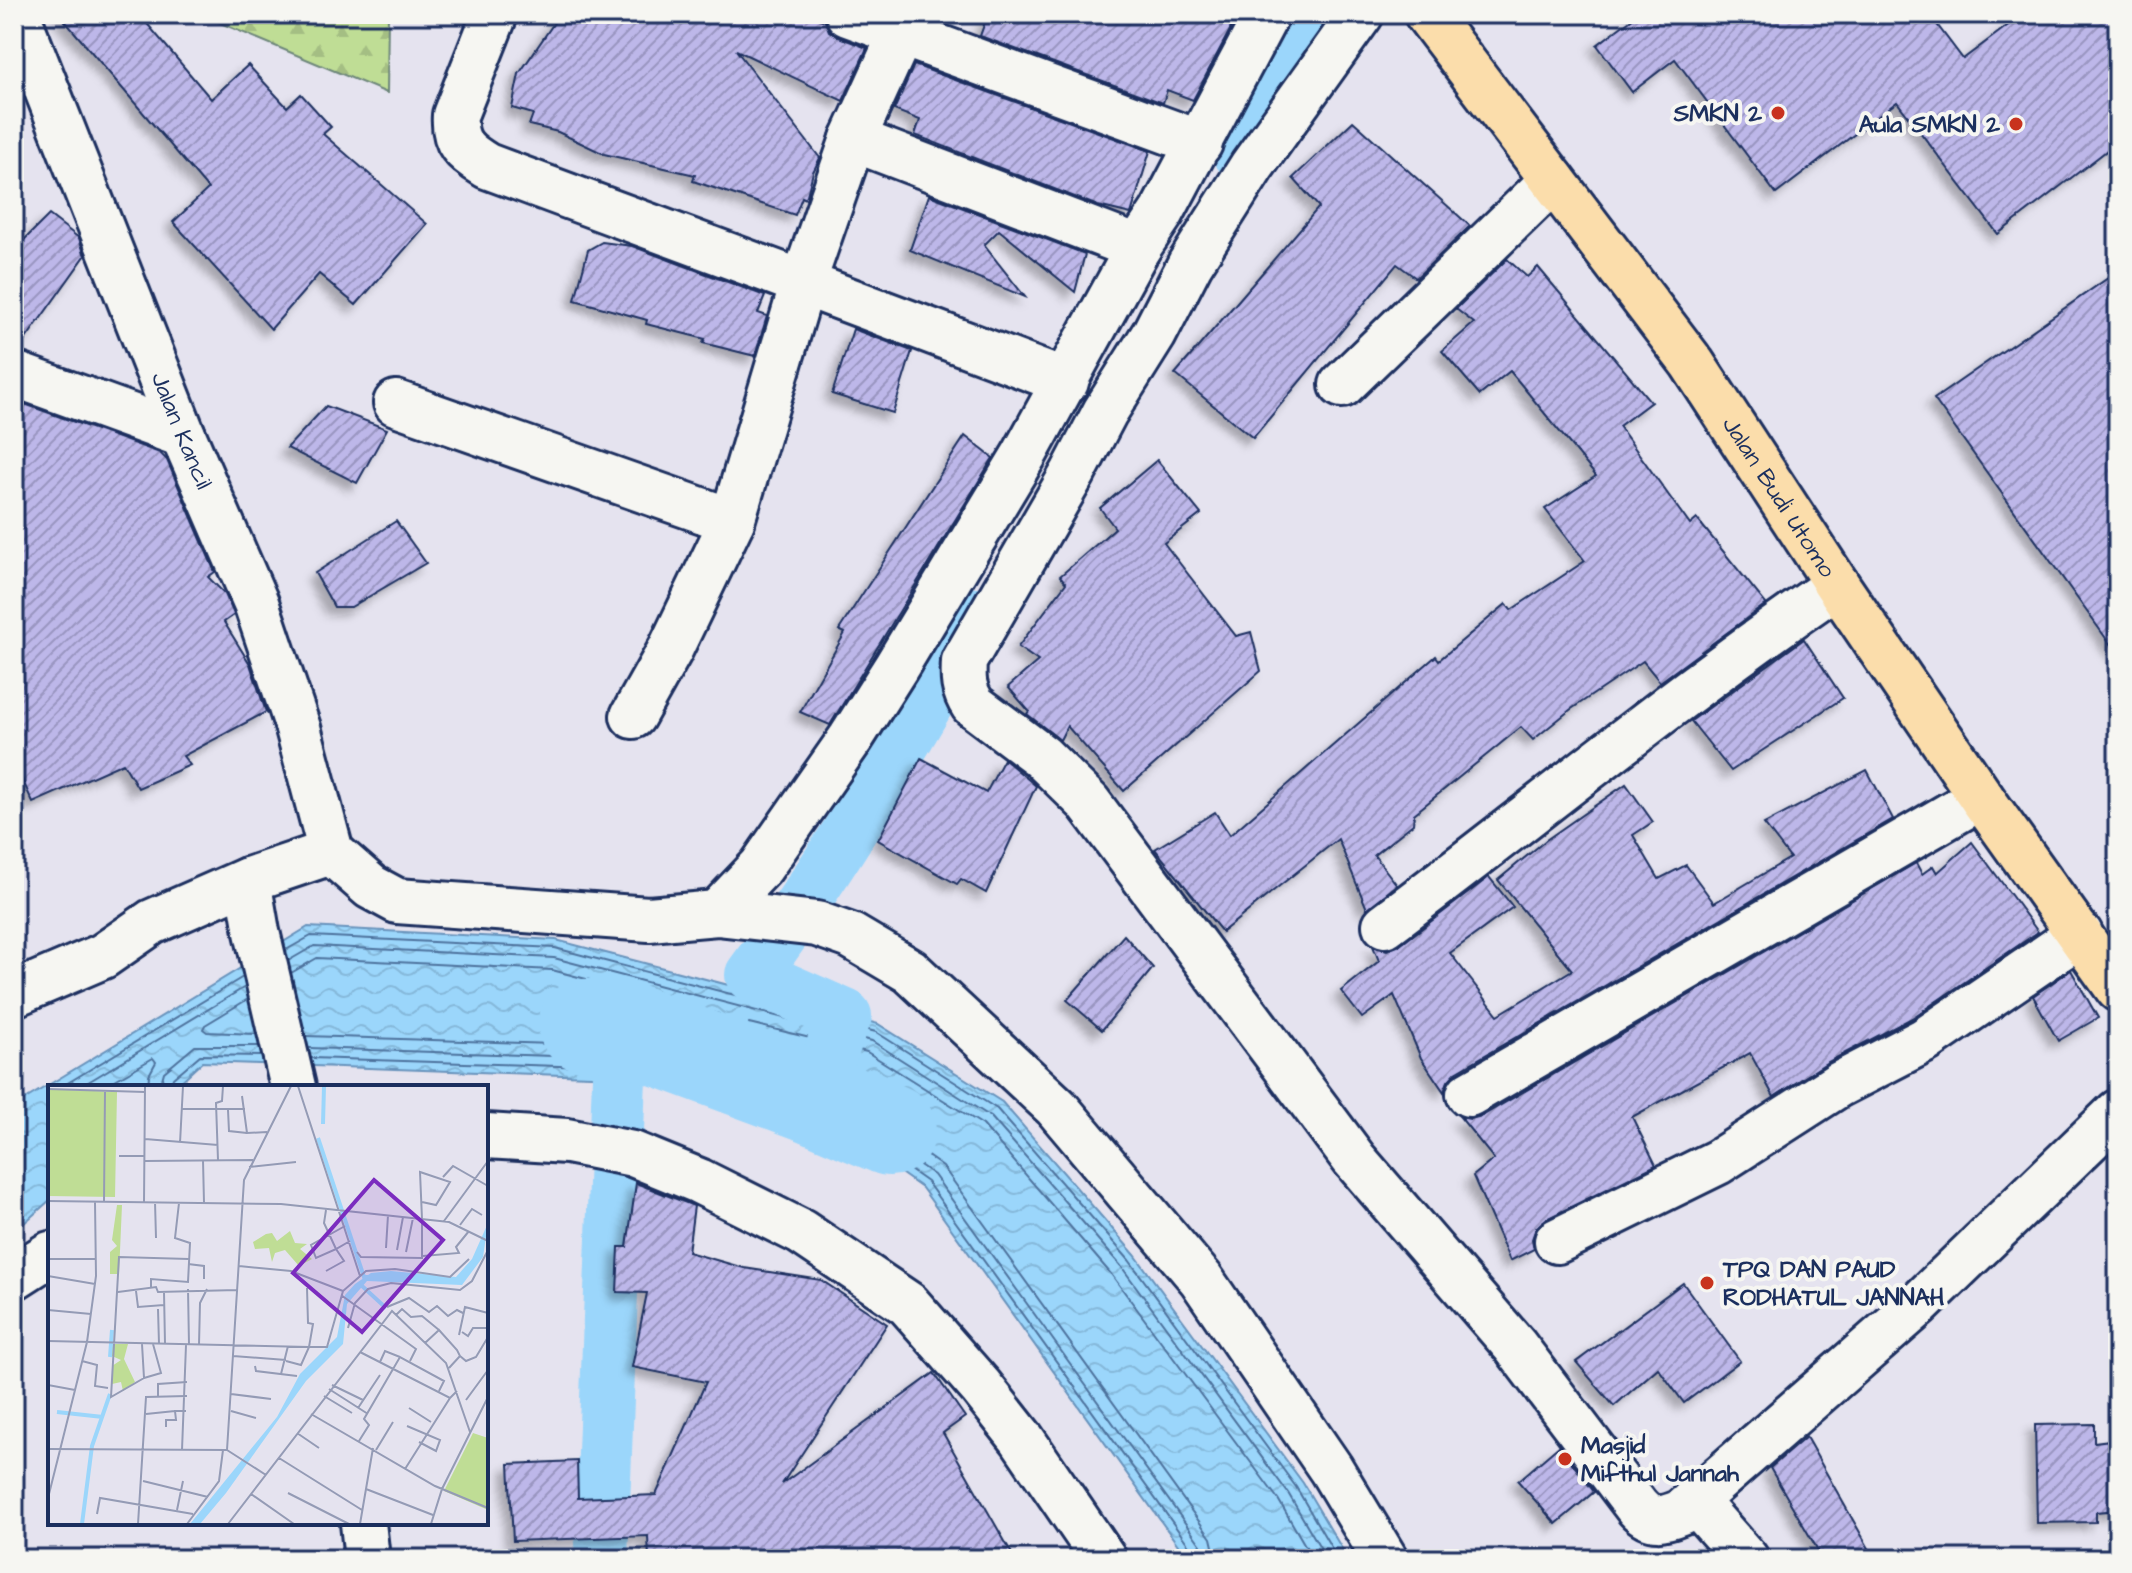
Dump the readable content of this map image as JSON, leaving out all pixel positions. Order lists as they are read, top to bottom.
{
  "streets": {
    "main road": ["Jalan Budi Utomo"],
    "street": ["Jalan Kancil"]
  },
  "places": [
    "SMKN 2",
    "Aula SMKN 2",
    "TPQ DAN PAUD RODHATUL JANNAH",
    "Masjid Mifthul Jannah"
  ]
}
